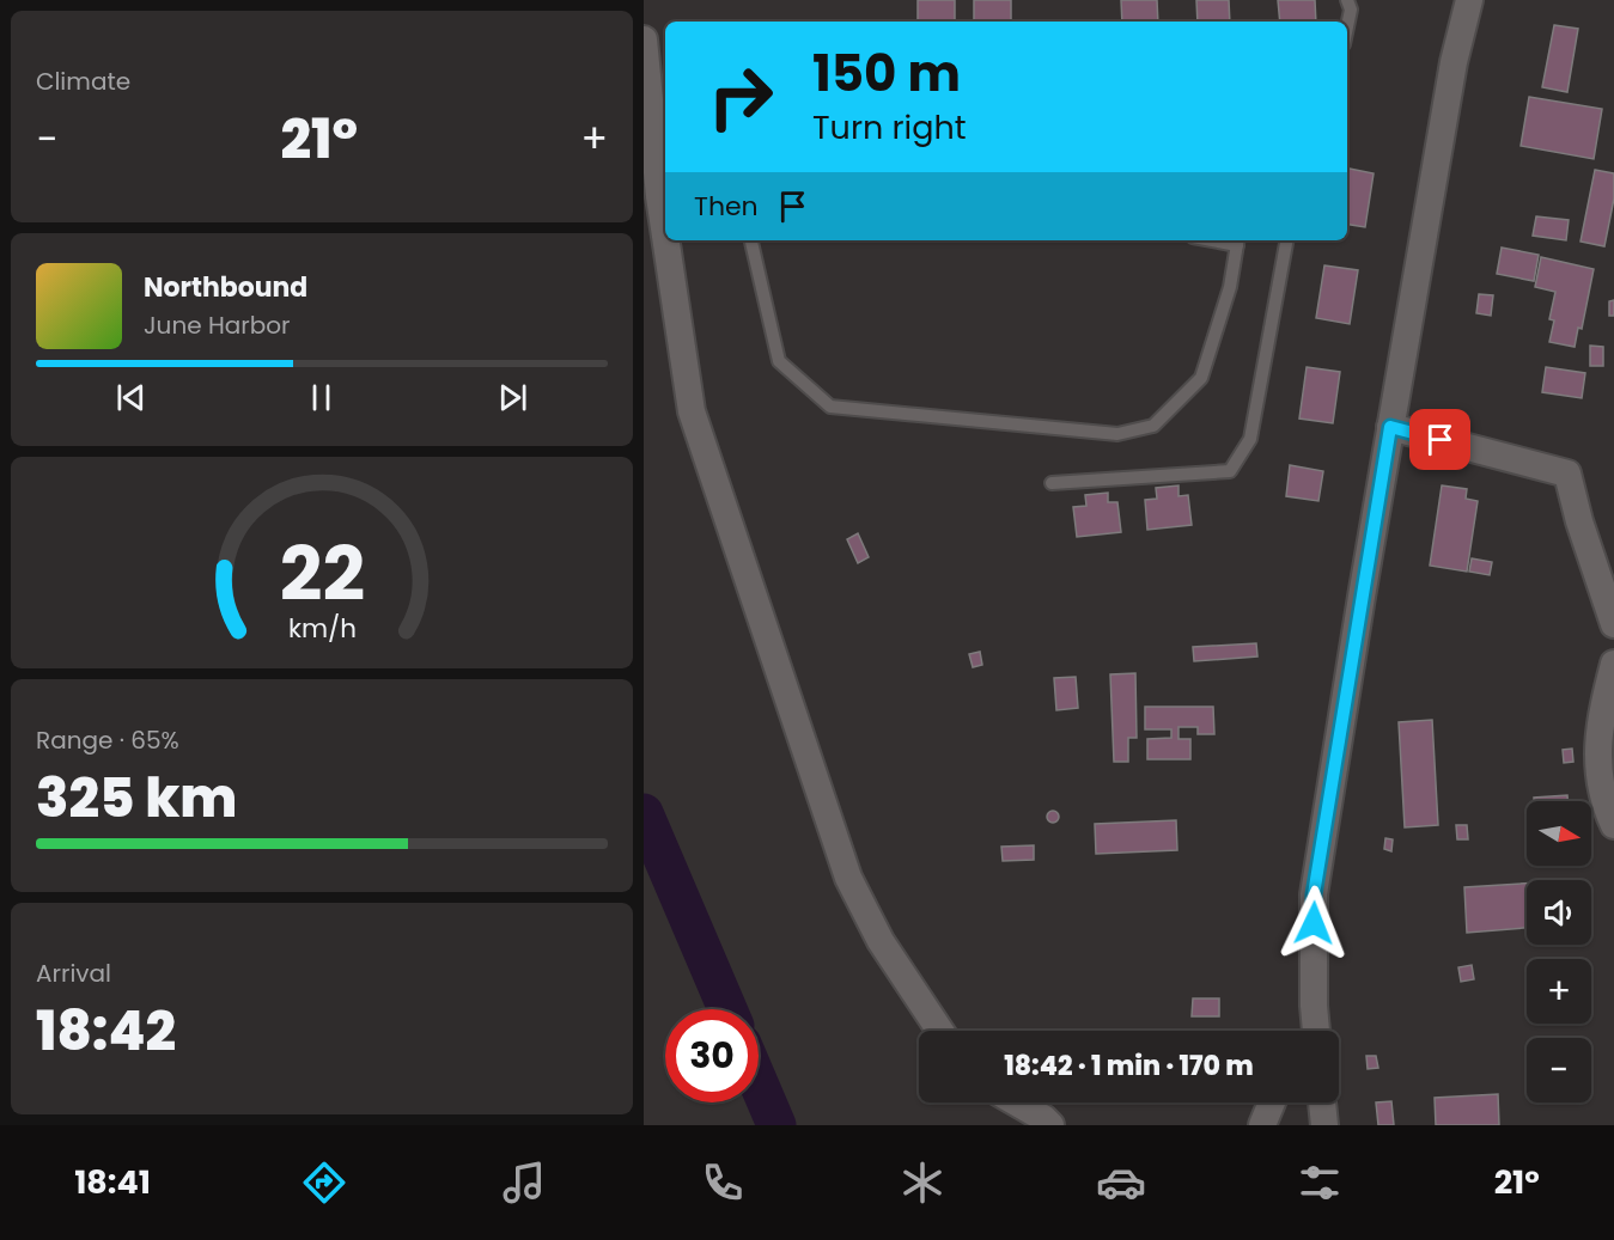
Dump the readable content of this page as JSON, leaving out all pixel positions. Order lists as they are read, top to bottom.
{
  "north": "right",
  "page": {
    "tile": [
      "Climate",
      ["Range · 65%", "325 km"],
      ["Arrival", "18:42"]
    ],
    "turn": ["150 m", "Turn right"],
    "heat": ["−", "21°", "+"],
    "then": "Then",
    "song": ["Northbound", "June Harbor"],
    "map_buttons": ["+", "−"],
    "limit": "30",
    "trip": "18:42 · 1 min · 170 m",
    "tabs": ["18:41", "21°"],
    "gauge": ["22", "km/h"]
  }
}
